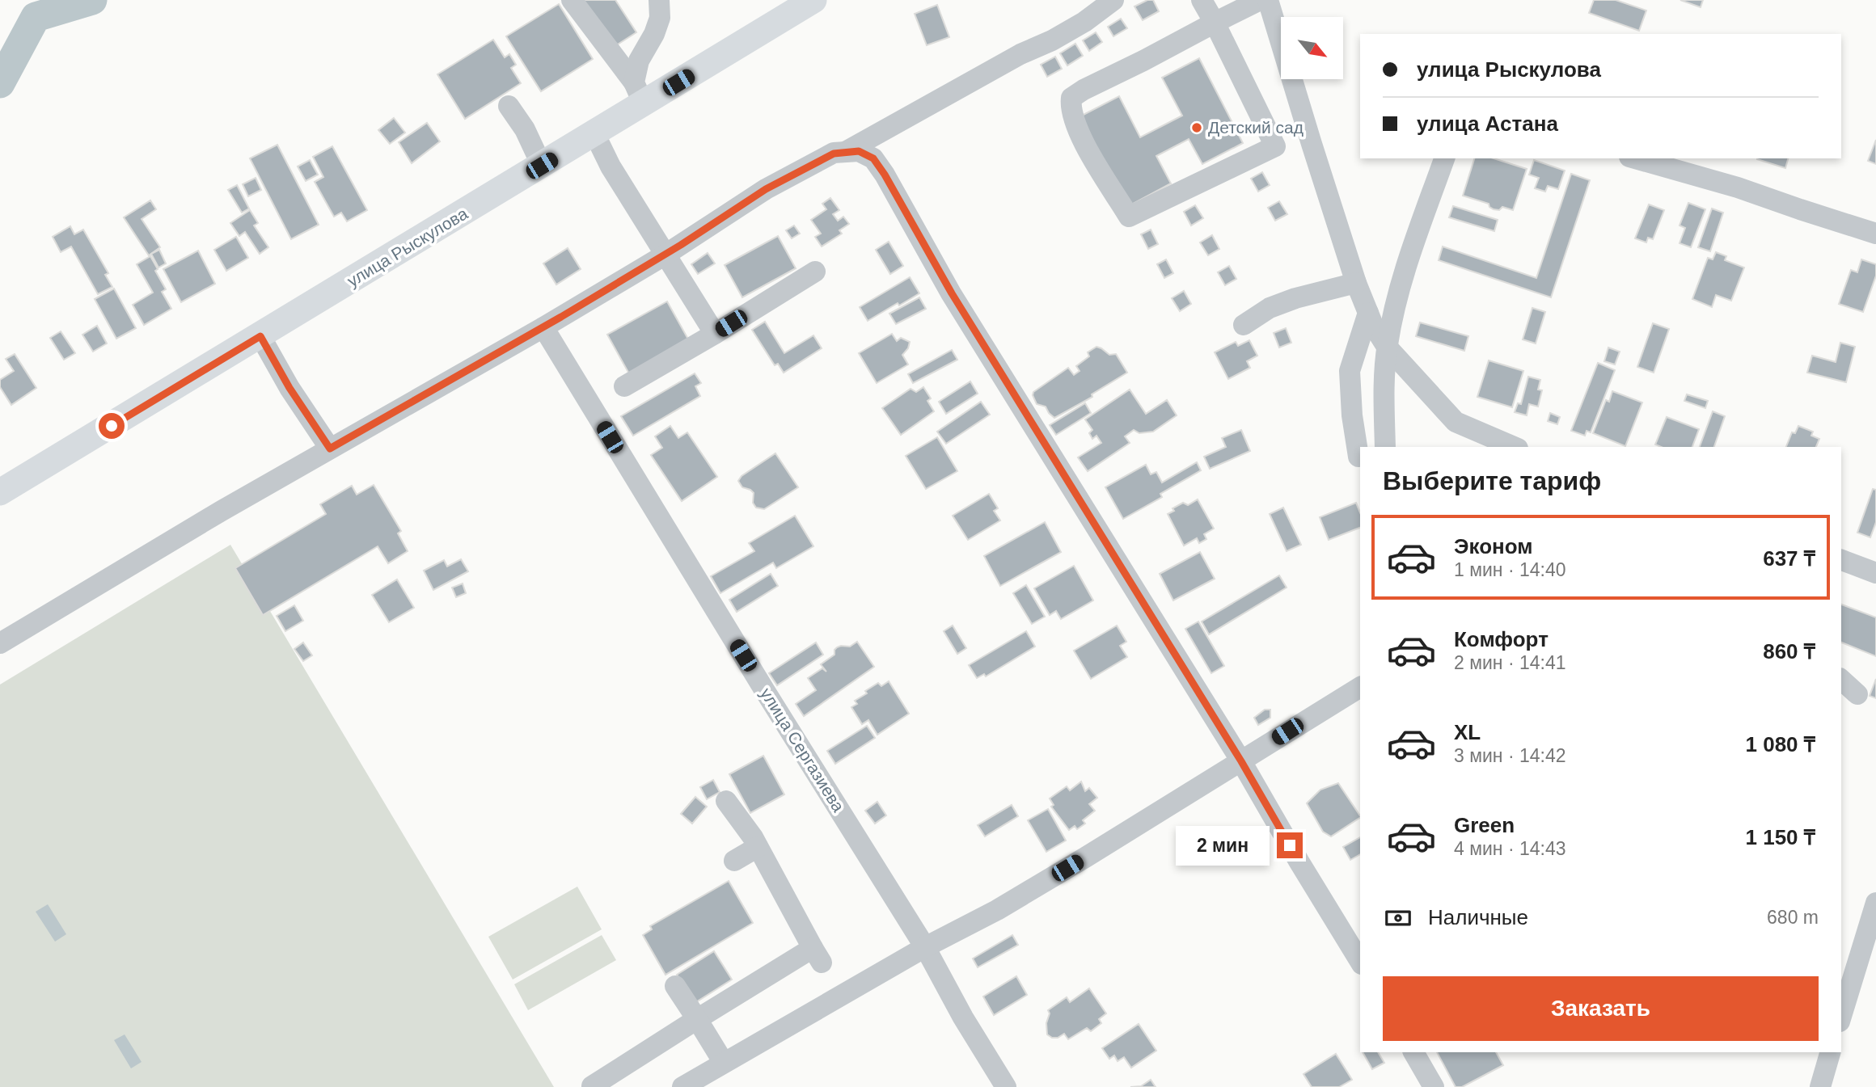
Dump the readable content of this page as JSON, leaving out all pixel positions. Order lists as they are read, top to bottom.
{
  "streets": {
    "main road": ["улица Рыскулова"],
    "street": ["улица Сергазиева"]
  },
  "places": ["Детский сад"],
  "north": "bottom right",
  "page": {
    "banner": ["улица Рыскулова", "улица Астана"],
    "heading": "Выберите тариф",
    "list": [
      {
        "name": "Эконом",
        "note": "1 мин · 14:40",
        "value": "637 ₸"
      },
      {
        "name": "Комфорт",
        "note": "2 мин · 14:41",
        "value": "860 ₸"
      },
      {
        "name": "XL",
        "note": "3 мин · 14:42",
        "value": "1 080 ₸"
      },
      {
        "name": "Green",
        "note": "4 мин · 14:43",
        "value": "1 150 ₸"
      }
    ],
    "bubble": "2 мин",
    "pay": ["Наличные", "680 m"],
    "buttons": "Заказать"
  }
}
